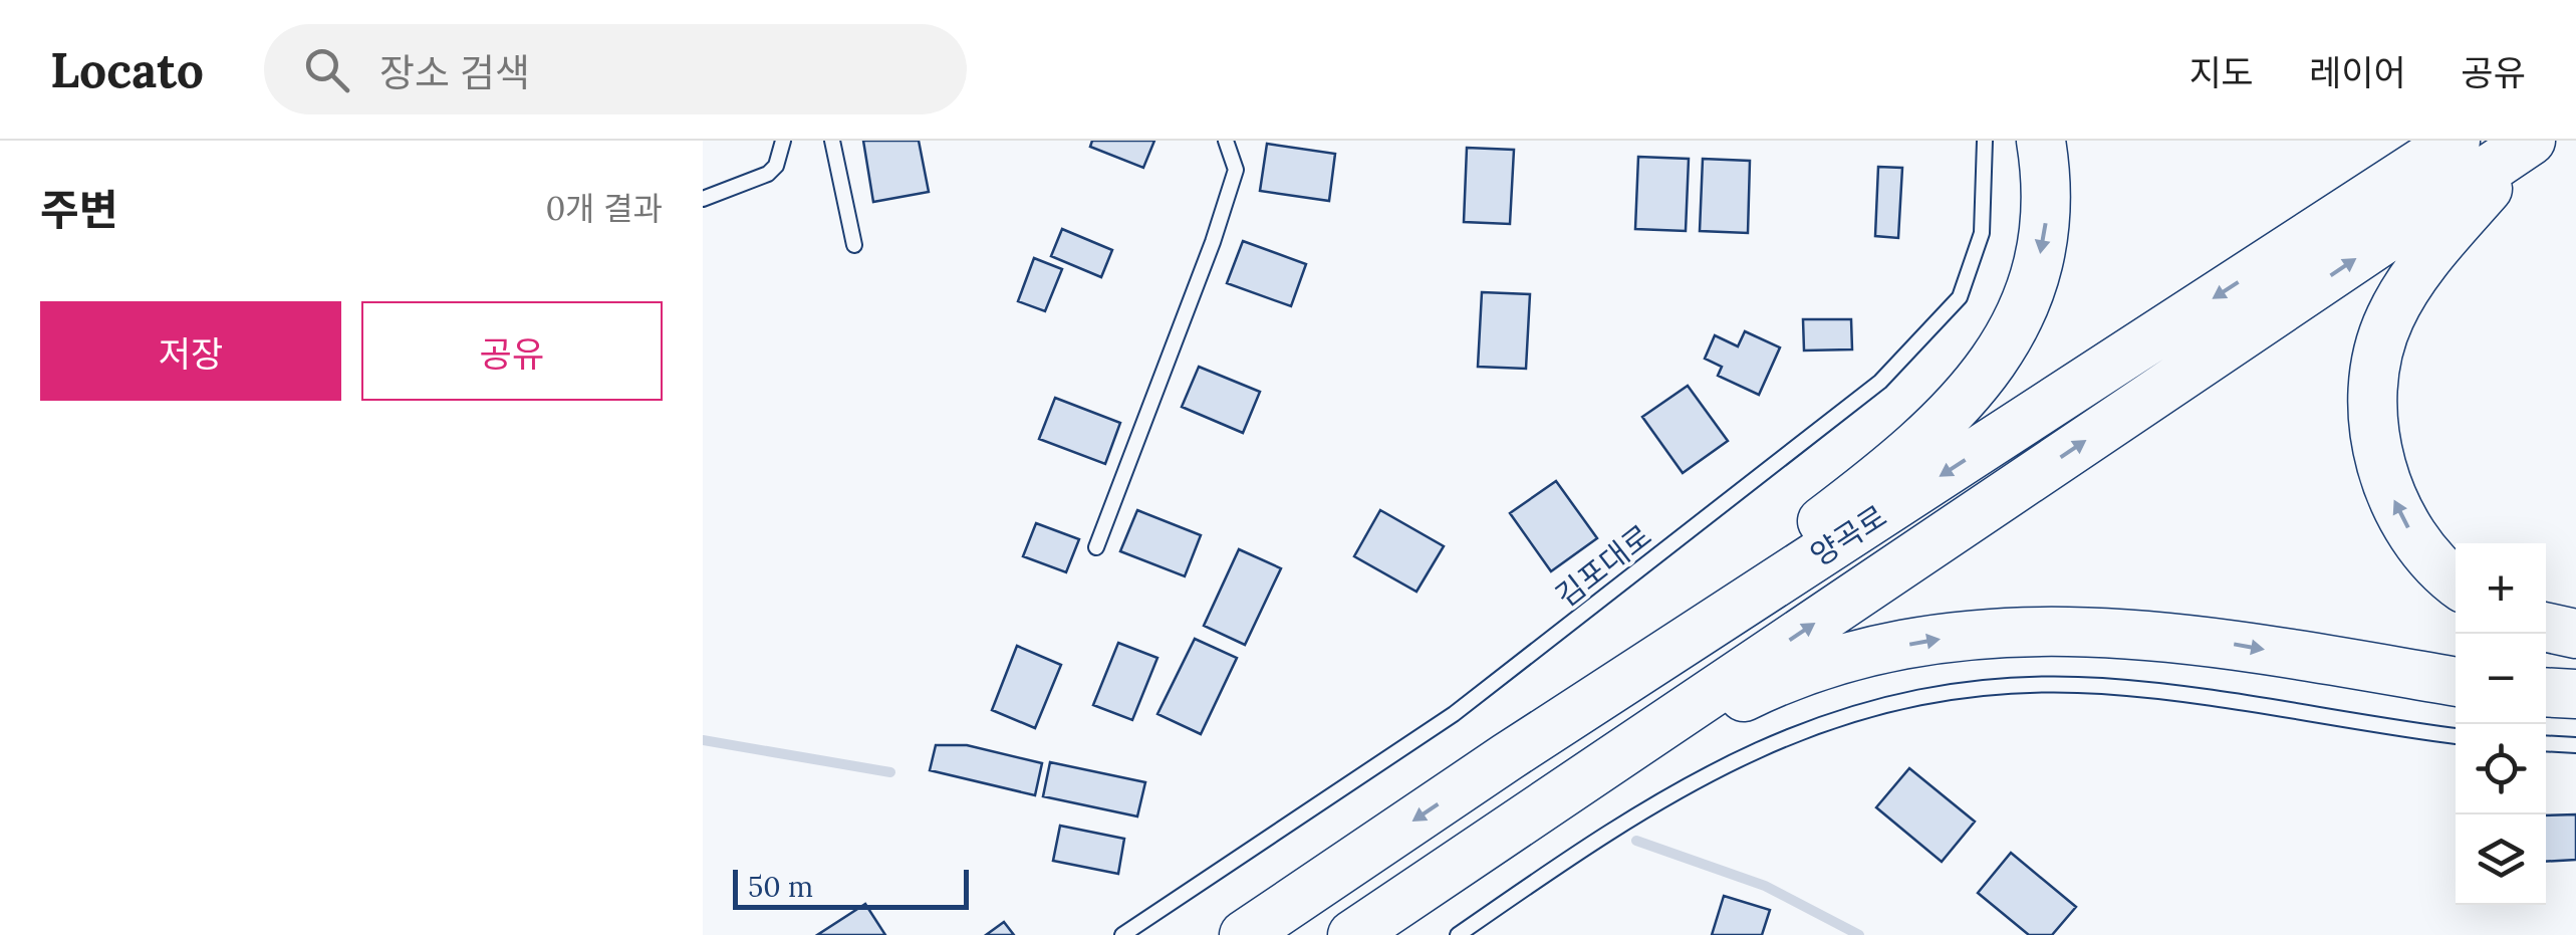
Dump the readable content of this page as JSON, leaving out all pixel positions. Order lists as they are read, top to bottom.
{
  "streets": {
    "highway": ["양곡로"],
    "lane": ["김포대로"]
  },
  "scale_bar": "50 m",
  "page": {
    "header": "Locato",
    "search": "장소 검색",
    "nav": ["지도", "레이어", "공유"],
    "heading": ["주변", "0개 결과"],
    "buttons": ["저장", "공유"],
    "map_buttons": ["+", "−"],
    "scale": "50 m"
  }
}
